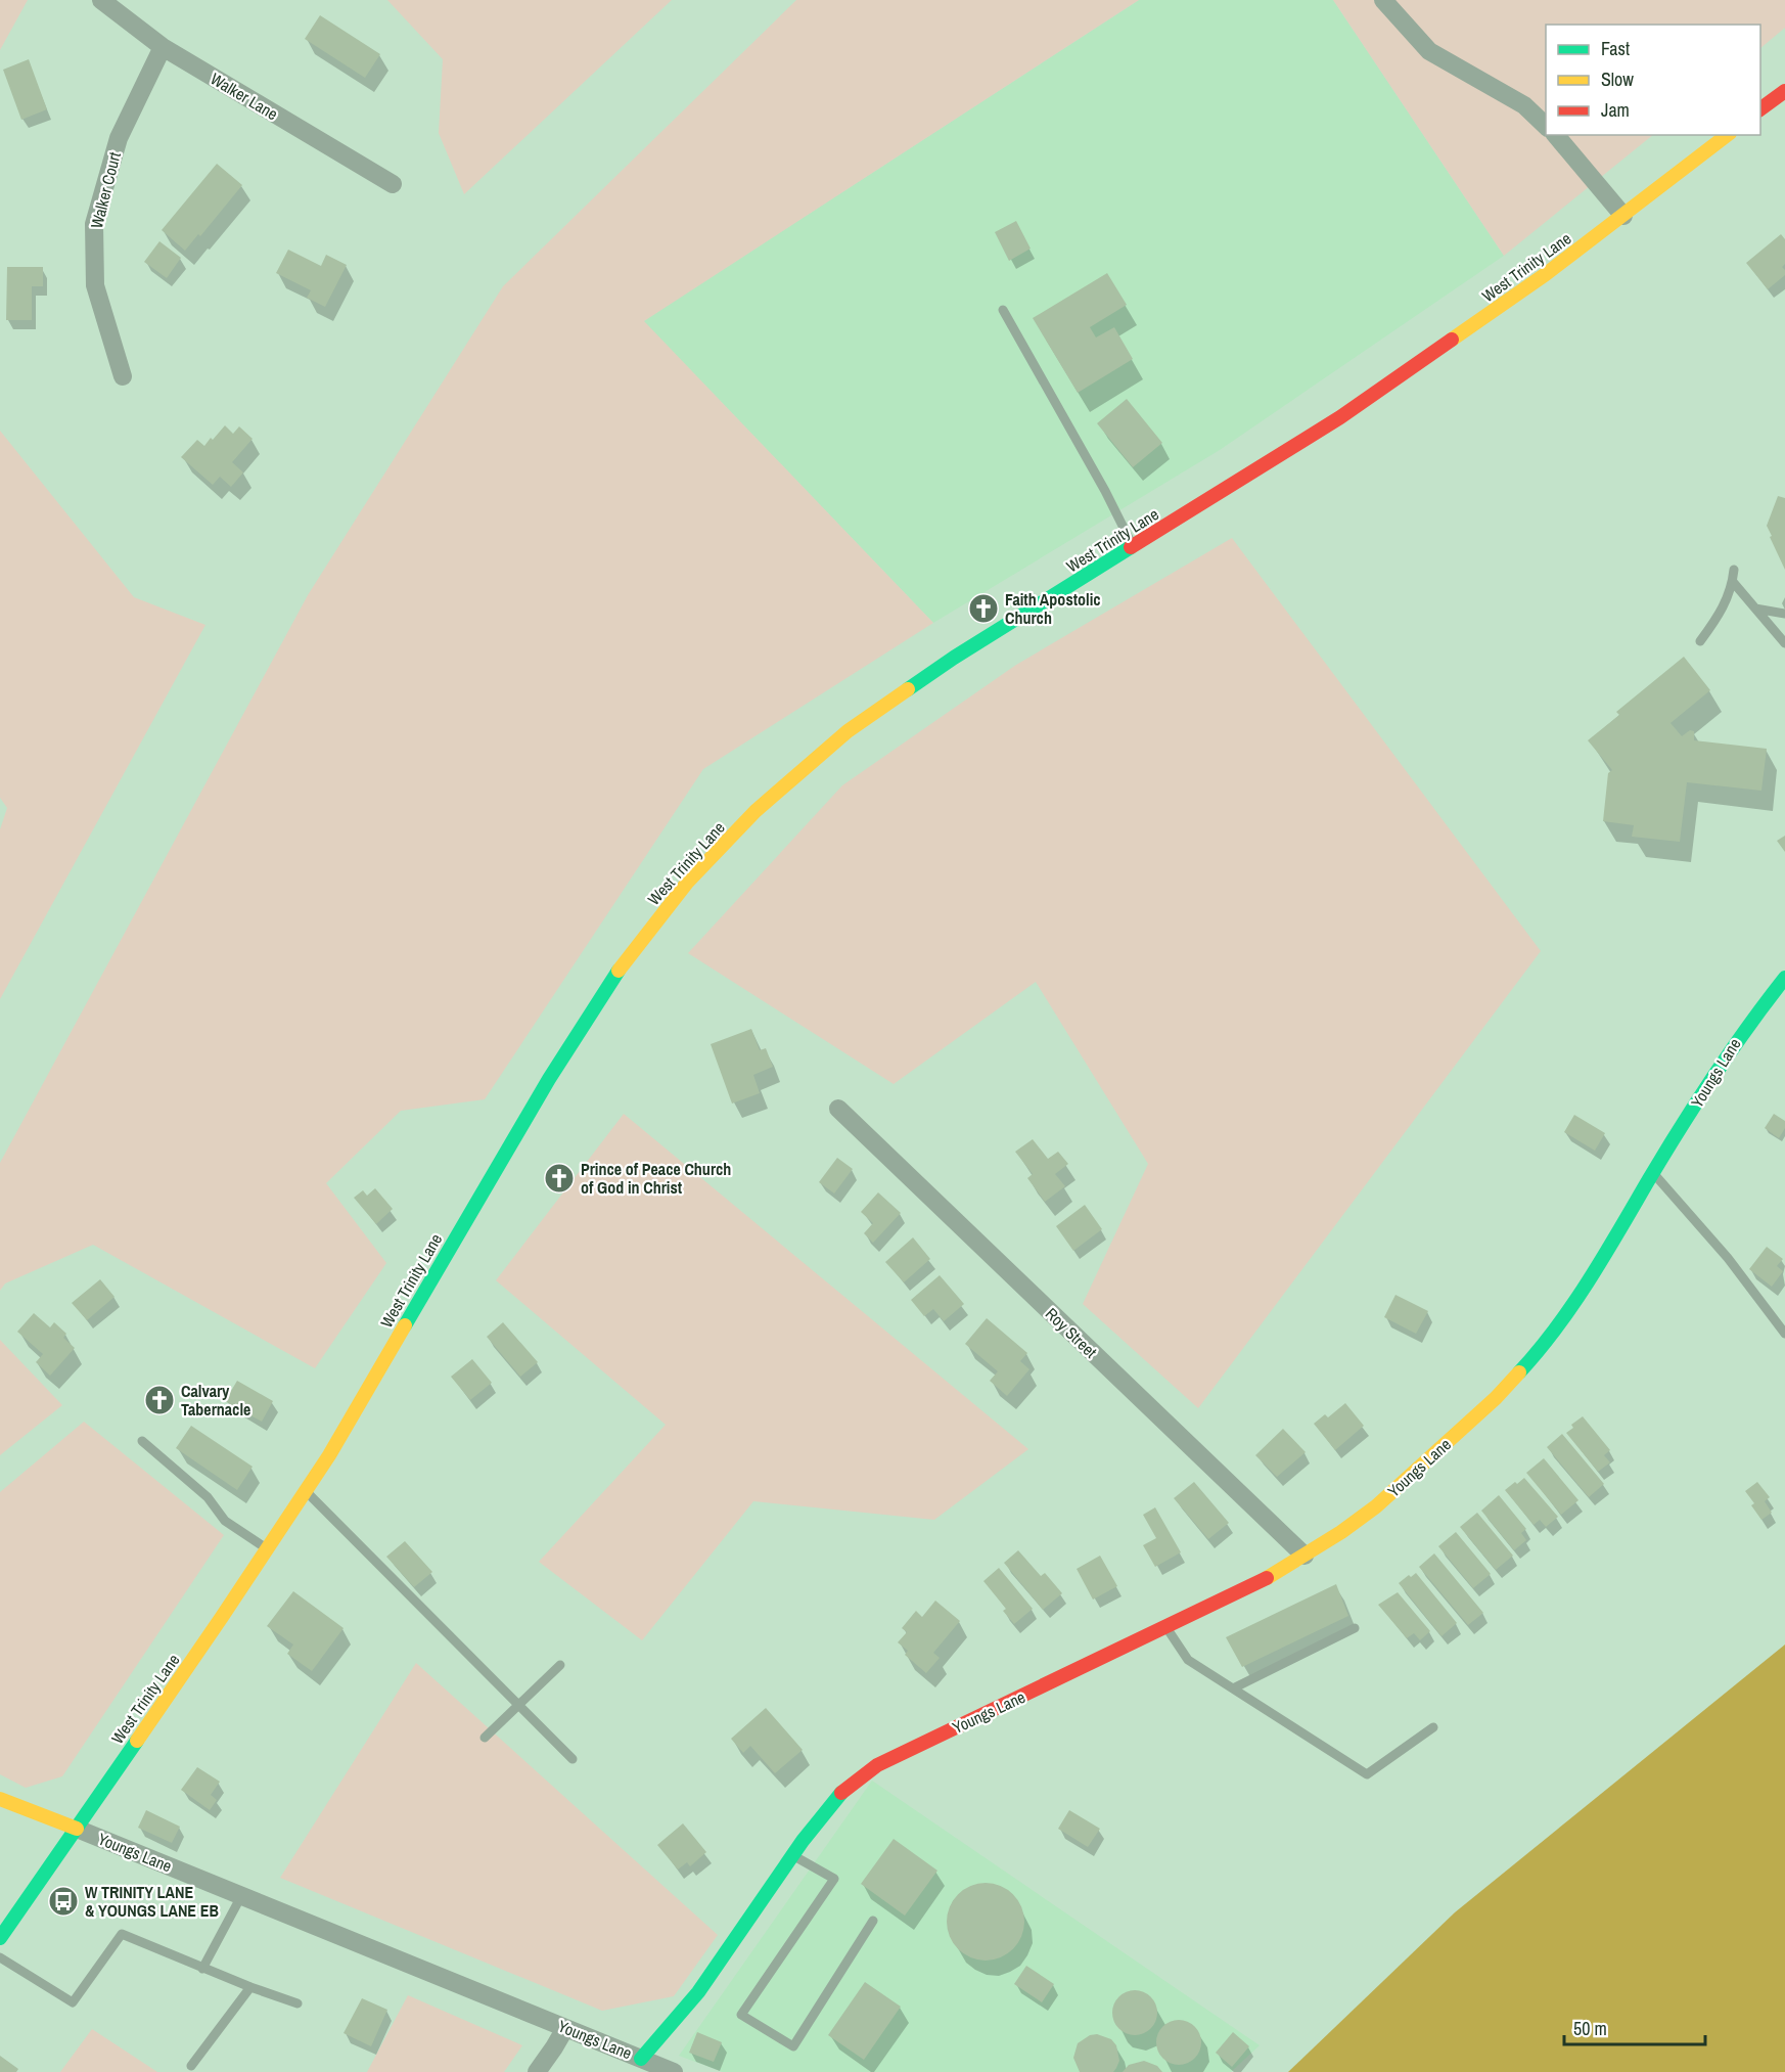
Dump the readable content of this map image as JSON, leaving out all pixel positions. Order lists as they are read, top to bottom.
{
  "streets": {
    "main road": ["West Trinity Lane", "Youngs Lane"],
    "street": ["Walker Lane", "Walker Court", "Roy Street"]
  },
  "crossings": [
    ["Walker Lane", "Walker Court"],
    ["West Trinity Lane", "Youngs Lane"],
    ["Youngs Lane", "Roy Street"]
  ],
  "places": {
    "church": ["Faith Apostolic Church", "Prince of Peace Church of God in Christ", "Calvary Tabernacle"],
    "bus stop": ["W TRINITY LANE & YOUNGS LANE EB"]
  },
  "legend": ["Fast", "Slow", "Jam"],
  "scale_bar": "50 m"
}
